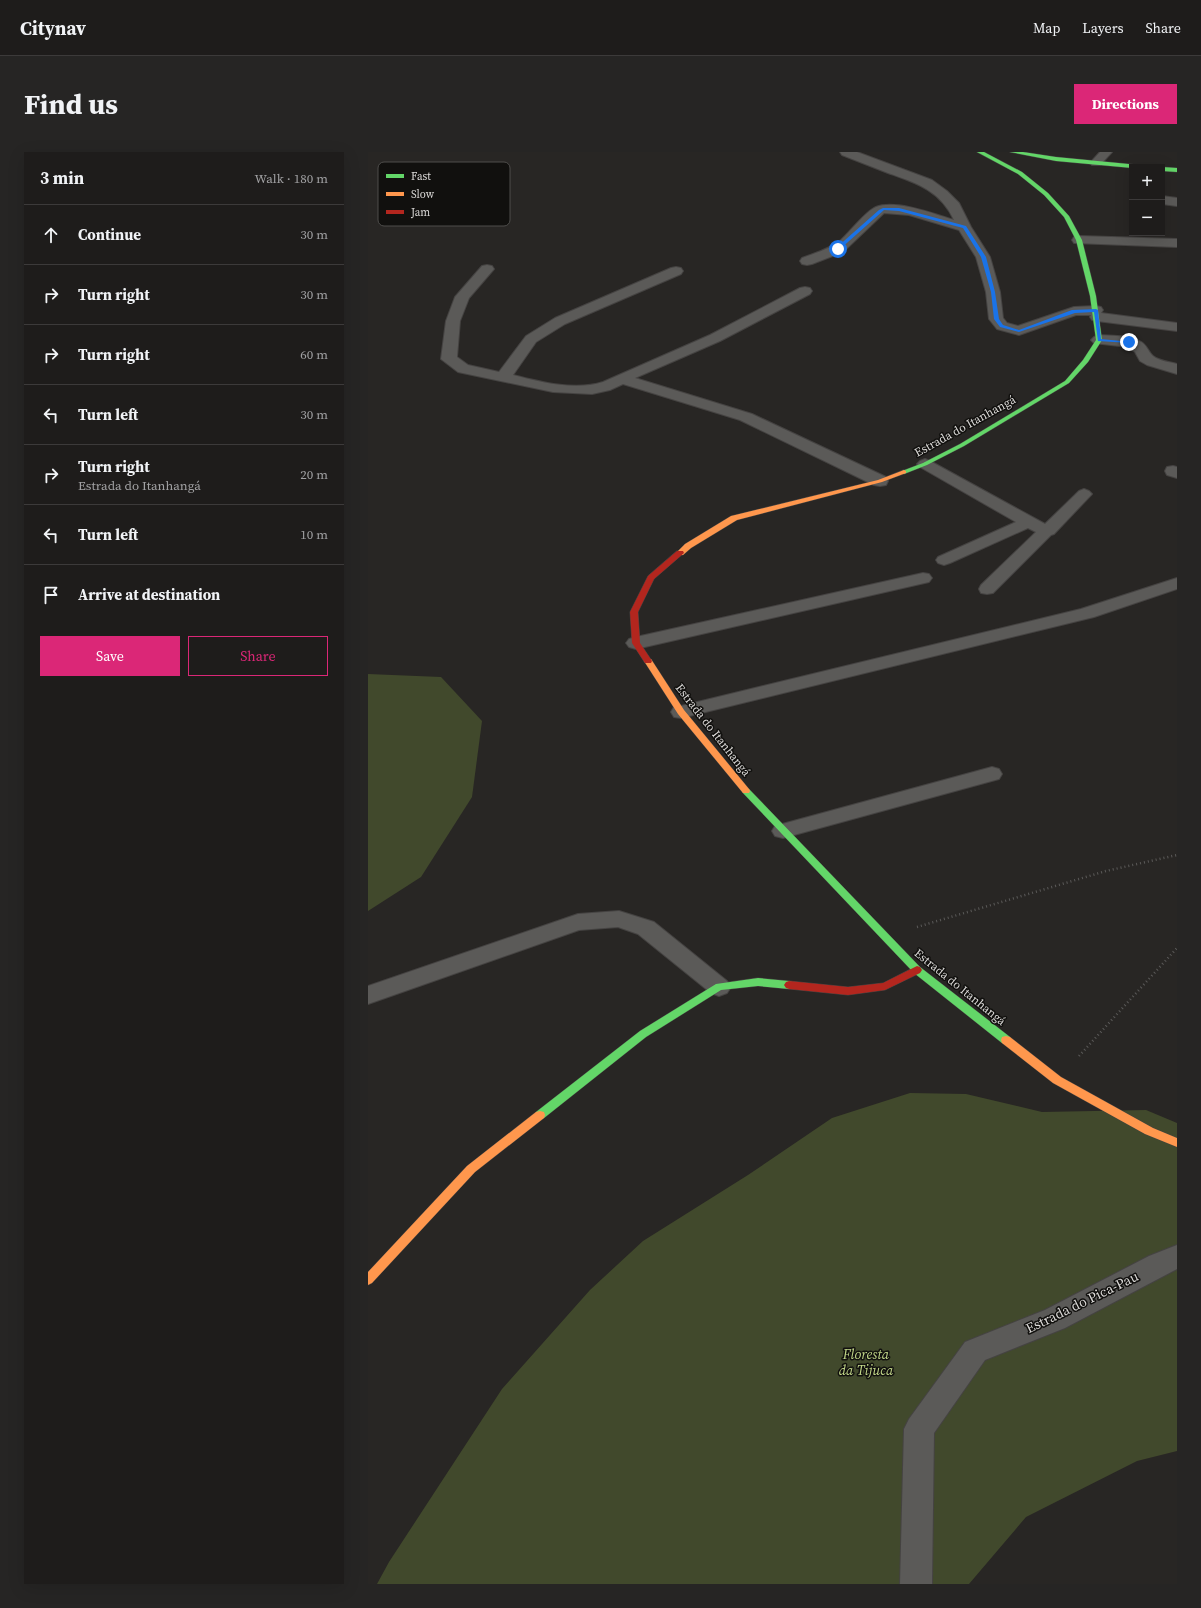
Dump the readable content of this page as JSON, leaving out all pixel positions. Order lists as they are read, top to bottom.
{
  "streets": {
    "street": ["Estrada do Itanhangá", "Estrada do Pica-Pau"]
  },
  "parks": ["Floresta da Tijuca"],
  "legend": ["Fast", "Slow", "Jam"],
  "page": {
    "header": "Citynav",
    "nav": ["Map", "Layers", "Share"],
    "buttons": [
      "Directions",
      ["Save", "Share"]
    ],
    "title": "Find us",
    "heading": ["3 min", "Walk · 180 m"],
    "map_buttons": ["+", "−"],
    "list": [
      ["Continue", "30 m"],
      ["Turn right", "30 m"],
      ["Turn right", "60 m"],
      ["Turn left", "30 m"],
      ["Turn right", "Estrada do Itanhangá", "20 m"],
      ["Turn left", "10 m"],
      "Arrive at destination"
    ]
  }
}
